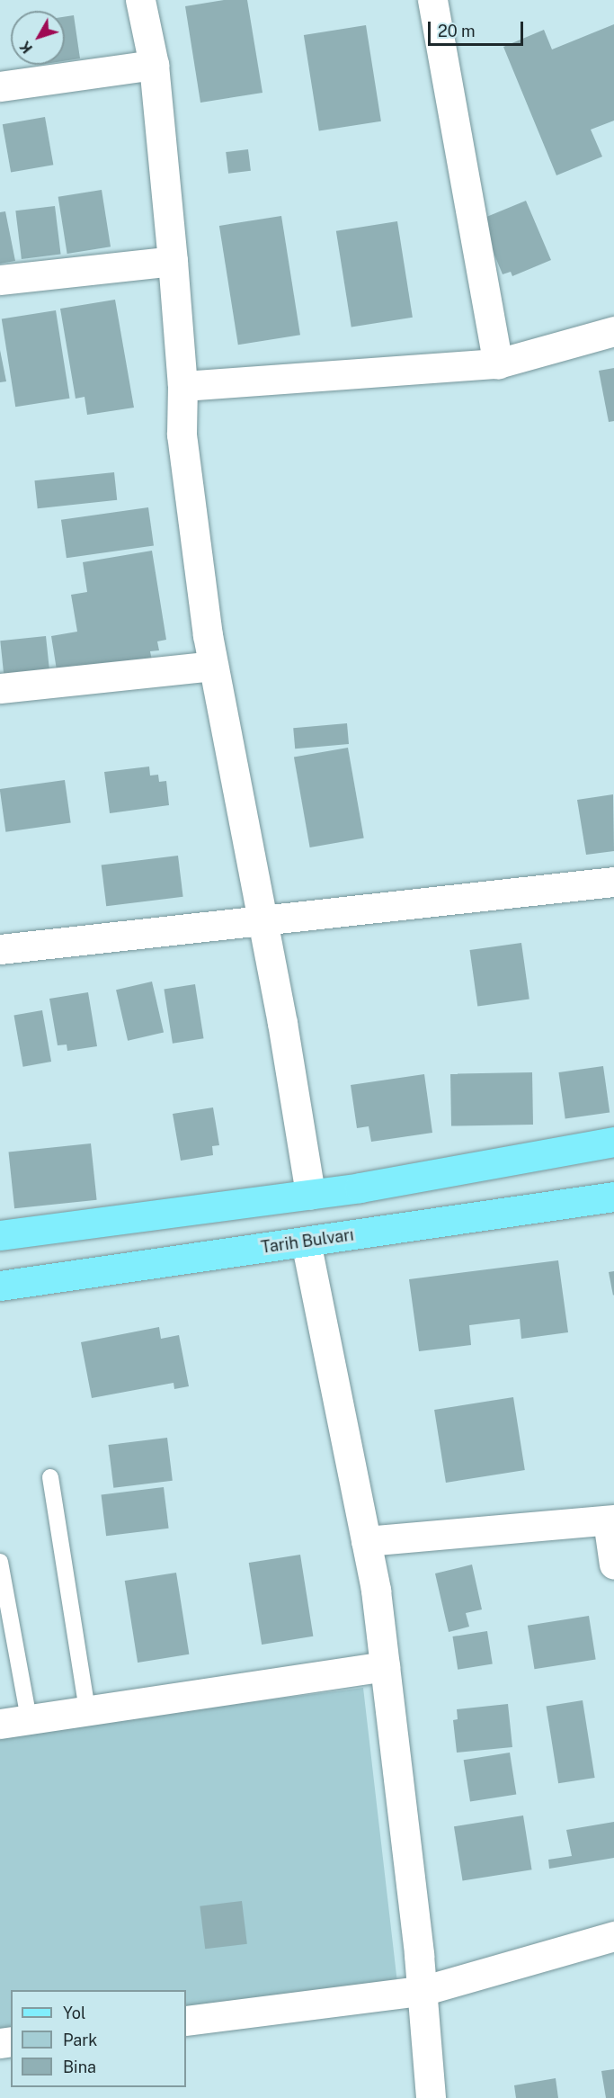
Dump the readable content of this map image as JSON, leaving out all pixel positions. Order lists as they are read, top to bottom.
{
  "streets": {
    "main road": ["Tarih Bulvarı"]
  },
  "legend": ["Yol", "Park", "Bina"],
  "scale_bar": "20 m",
  "north": "bottom left"
}
